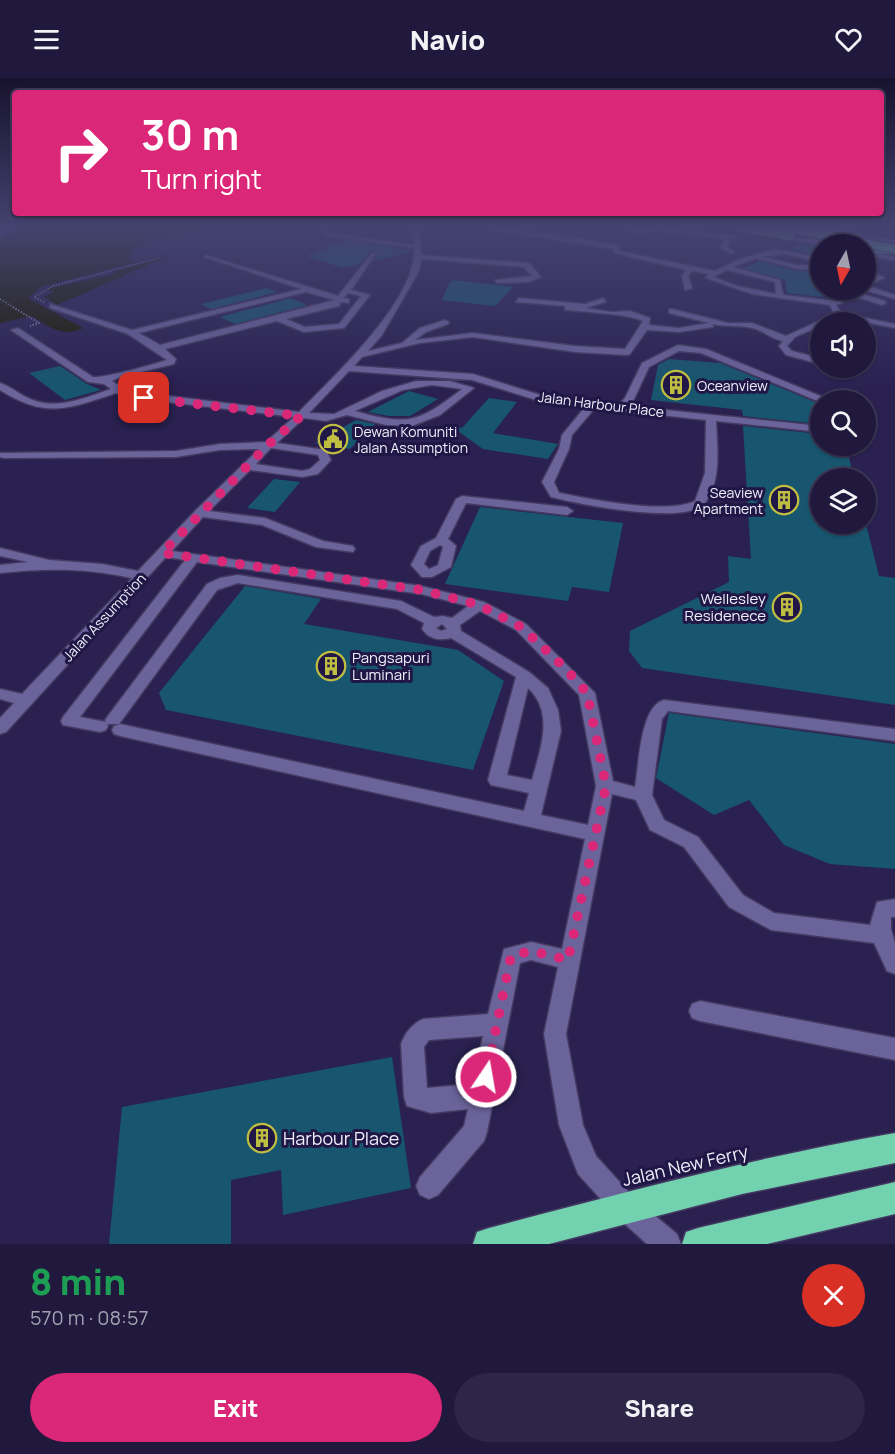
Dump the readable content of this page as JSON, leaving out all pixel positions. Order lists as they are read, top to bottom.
{
  "streets": {
    "highway": ["Jalan New Ferry"],
    "street": ["Jalan Harbour Place", "Jalan Assumption"]
  },
  "crossings": [
    ["Jalan Harbour Place", "Jalan Assumption"]
  ],
  "places": {
    "building": [
      "Oceanview",
      "Seaview Apartment",
      "Wellesley Residenece",
      "Pangsapuri Luminari",
      "Harbour Place"
    ],
    "public building": ["Dewan Komuniti Jalan Assumption"]
  },
  "north": "bottom",
  "page": {
    "header": "Navio",
    "turn": ["30 m", "Turn right"],
    "heading": ["8 min", "570 m · 08:57"],
    "buttons": ["Exit", "Share"]
  }
}
